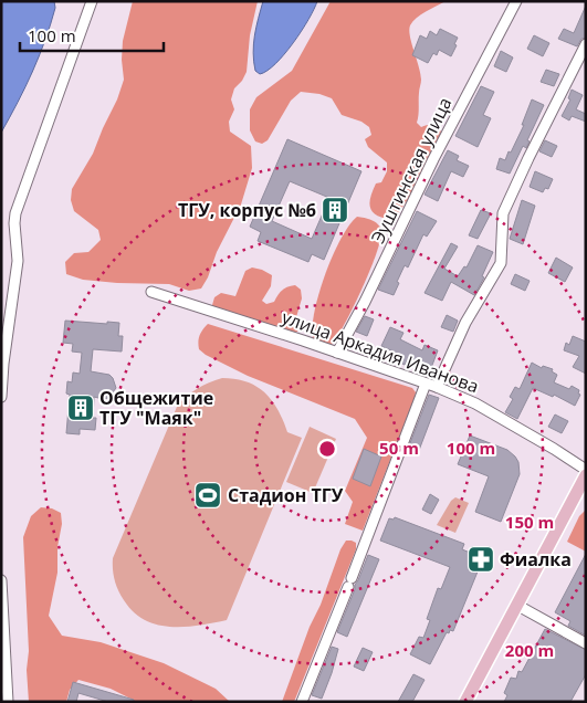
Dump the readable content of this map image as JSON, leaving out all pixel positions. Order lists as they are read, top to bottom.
{
  "streets": {
    "street": ["Эуштинская улица", "улица Аркадия Иванова"]
  },
  "crossings": [
    ["Эуштинская улица", "улица Аркадия Иванова"]
  ],
  "places": {
    "building": ["ТГУ, корпус №6", "Общежитие ТГУ \"Маяк\""],
    "sports": ["Стадион ТГУ"],
    "pharmacy": ["Фиалка"]
  },
  "scale_bar": "100 m",
  "rings": [
    "50 m",
    "100 m",
    "150 m",
    "200 m"
  ]
}
